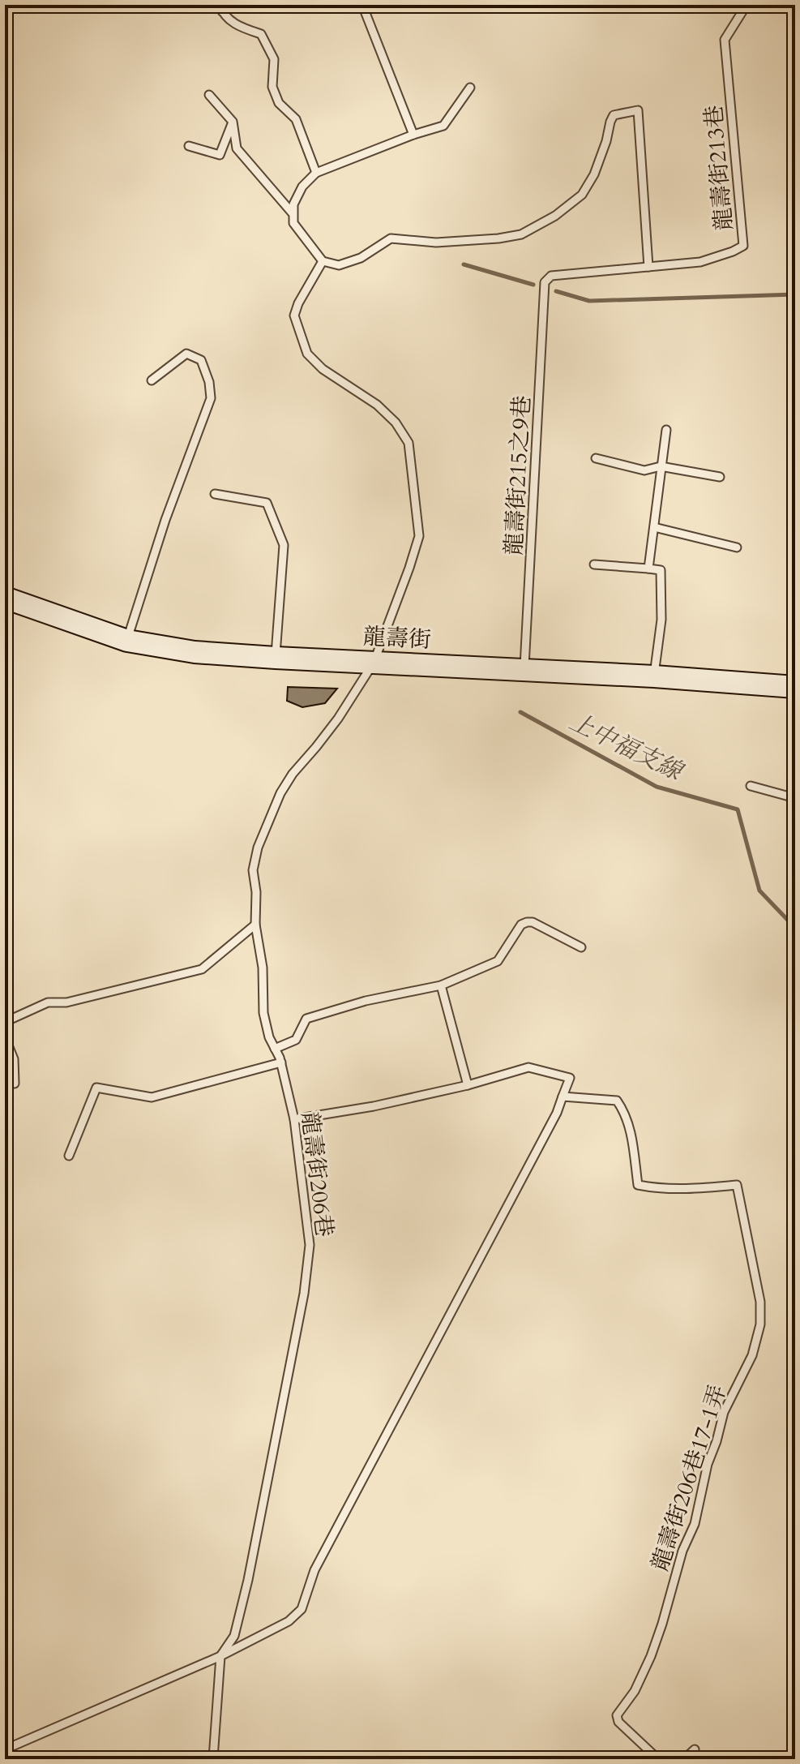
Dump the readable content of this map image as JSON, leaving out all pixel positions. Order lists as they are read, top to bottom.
{
  "streets": {
    "street": ["龍壽街"],
    "lane": [
      "龍壽街213巷",
      "龍壽街215之9巷",
      "龍壽街206巷",
      "龍壽街206巷17-1弄"
    ]
  },
  "crossings": [
    ["龍壽街213巷", "龍壽街215之9巷"],
    ["龍壽街215之9巷", "龍壽街"],
    ["龍壽街", "龍壽街206巷"]
  ],
  "water": ["上中福支線"]
}
